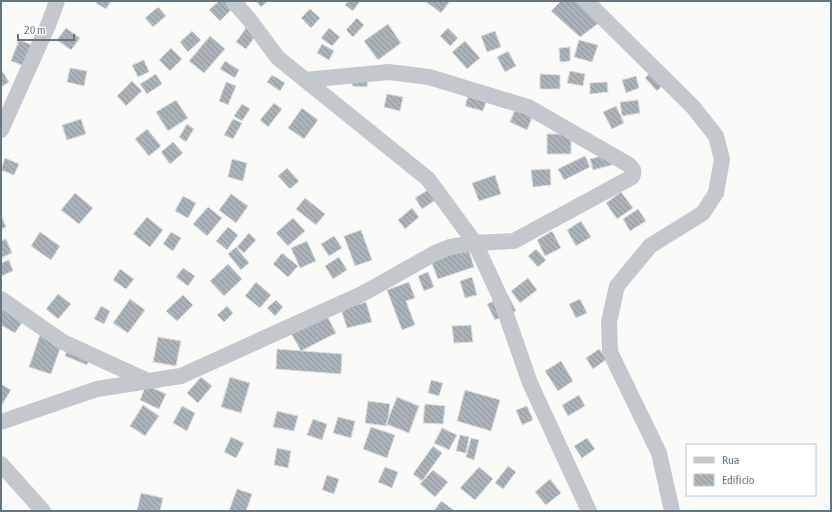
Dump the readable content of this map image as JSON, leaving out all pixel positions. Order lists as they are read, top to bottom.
{
  "legend": ["Rua", "Edifício"],
  "scale_bar": "20 m"
}
